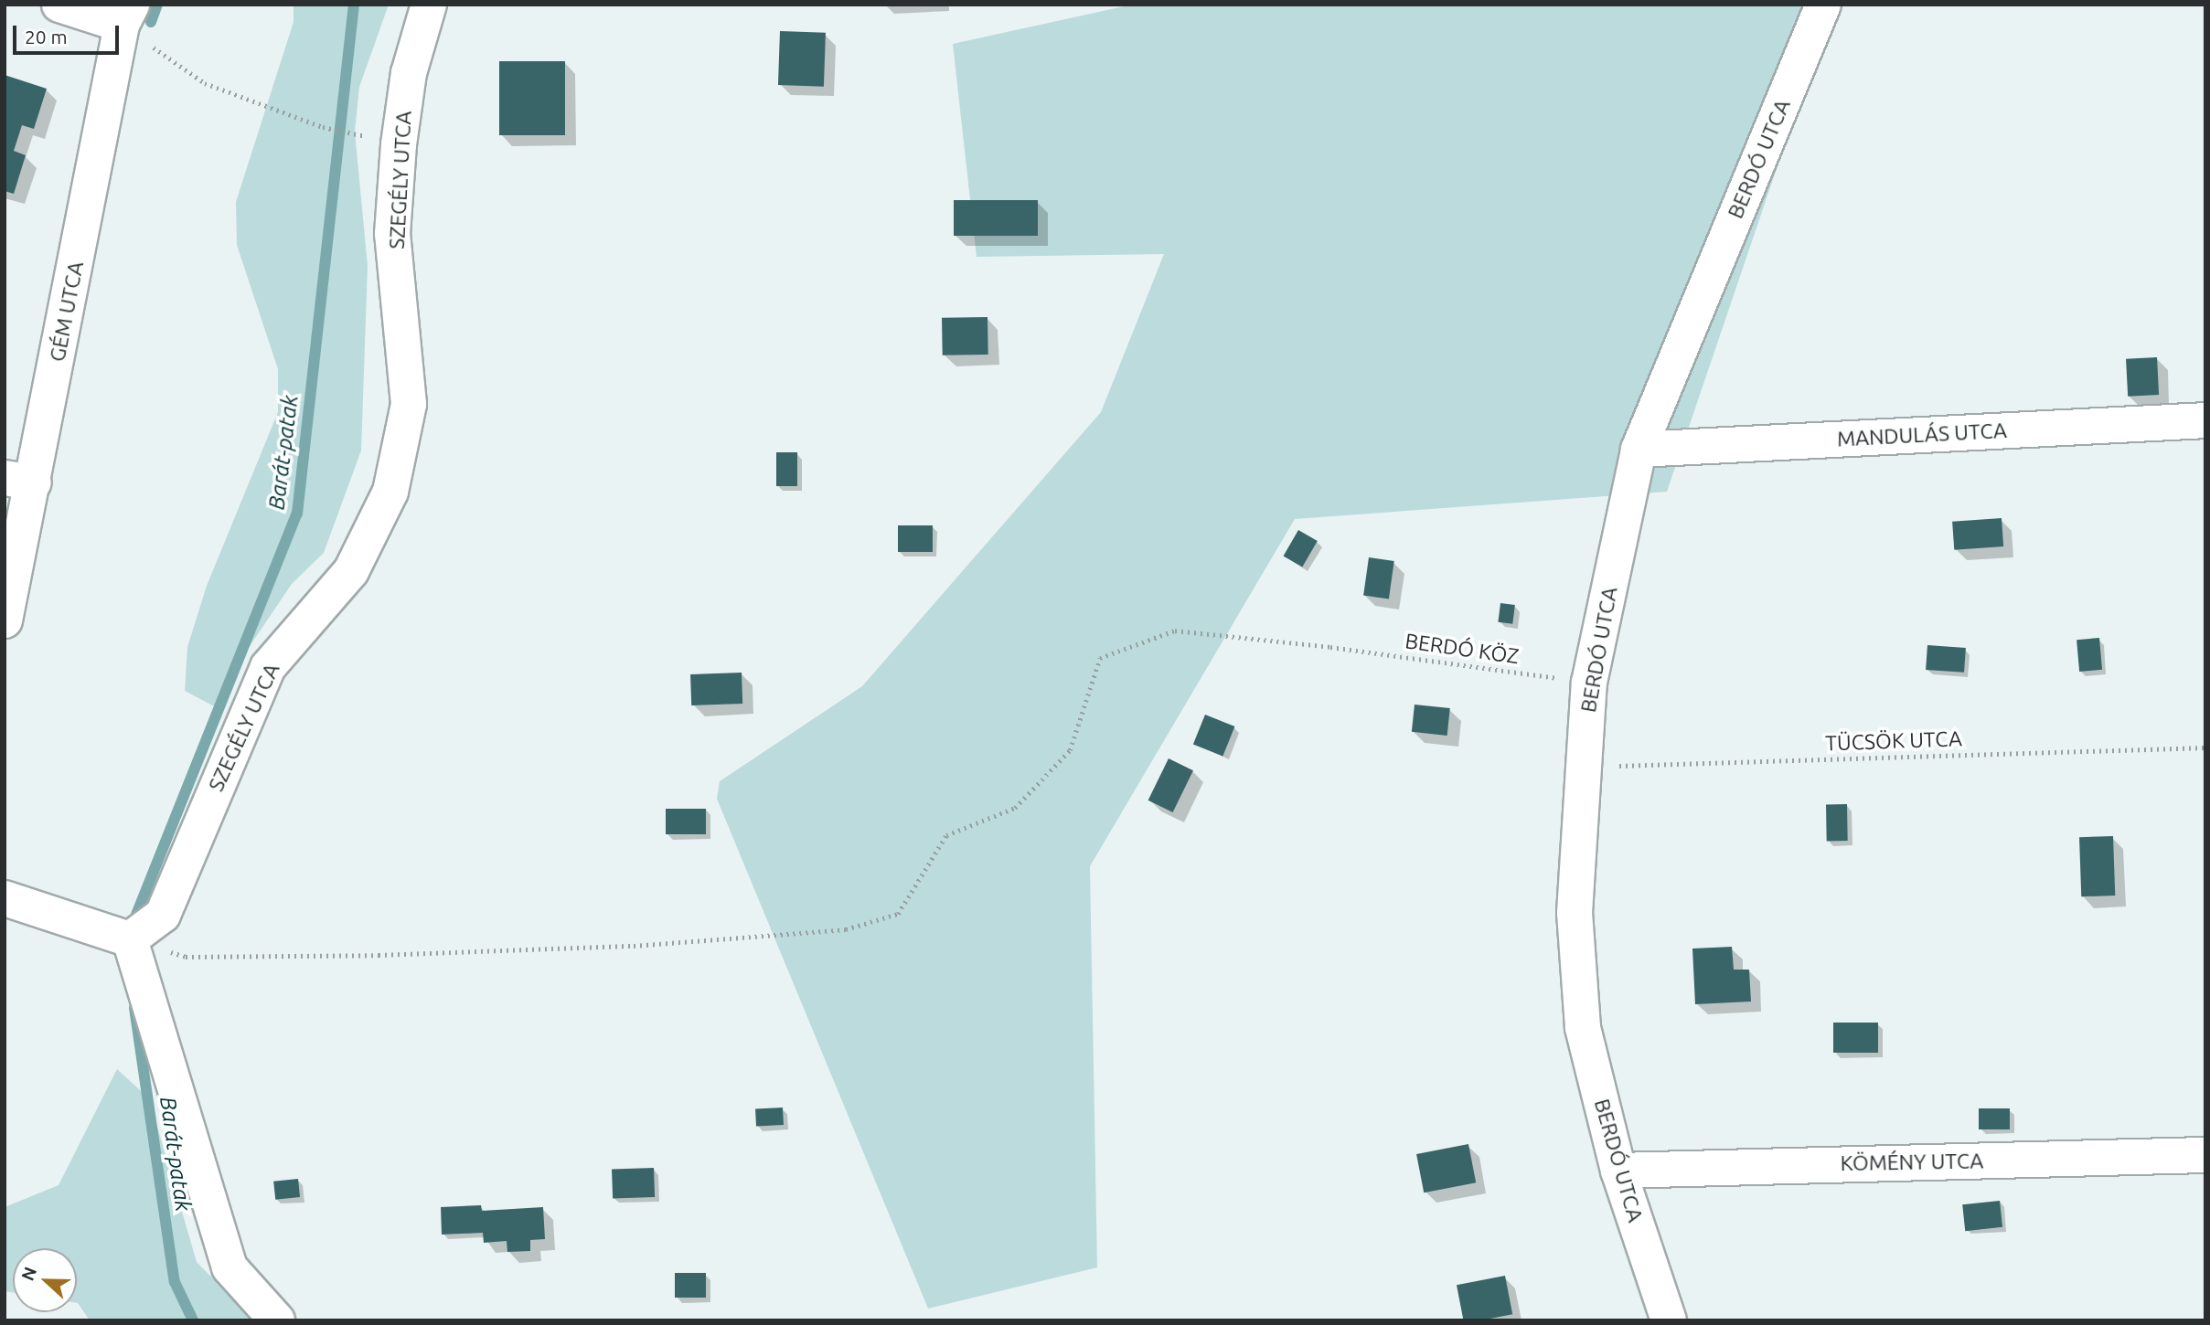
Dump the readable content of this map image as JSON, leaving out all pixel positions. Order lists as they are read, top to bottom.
{
  "streets": {
    "street": [
      "BERDÓ UTCA",
      "SZEGÉLY UTCA",
      "GÉM UTCA",
      "MANDULÁS UTCA",
      "KÖMÉNY UTCA"
    ],
    "path": ["BERDÓ KÖZ", "TÜCSÖK UTCA"]
  },
  "crossings": [
    ["BERDÓ UTCA", "MANDULÁS UTCA"],
    ["BERDÓ UTCA", "BERDÓ KÖZ"],
    ["BERDÓ UTCA", "TÜCSÖK UTCA"],
    ["BERDÓ UTCA", "KÖMÉNY UTCA"],
    ["SZEGÉLY UTCA", "BERDÓ KÖZ"]
  ],
  "water": ["Barát-patak"],
  "scale_bar": "20 m",
  "north": "left"
}
